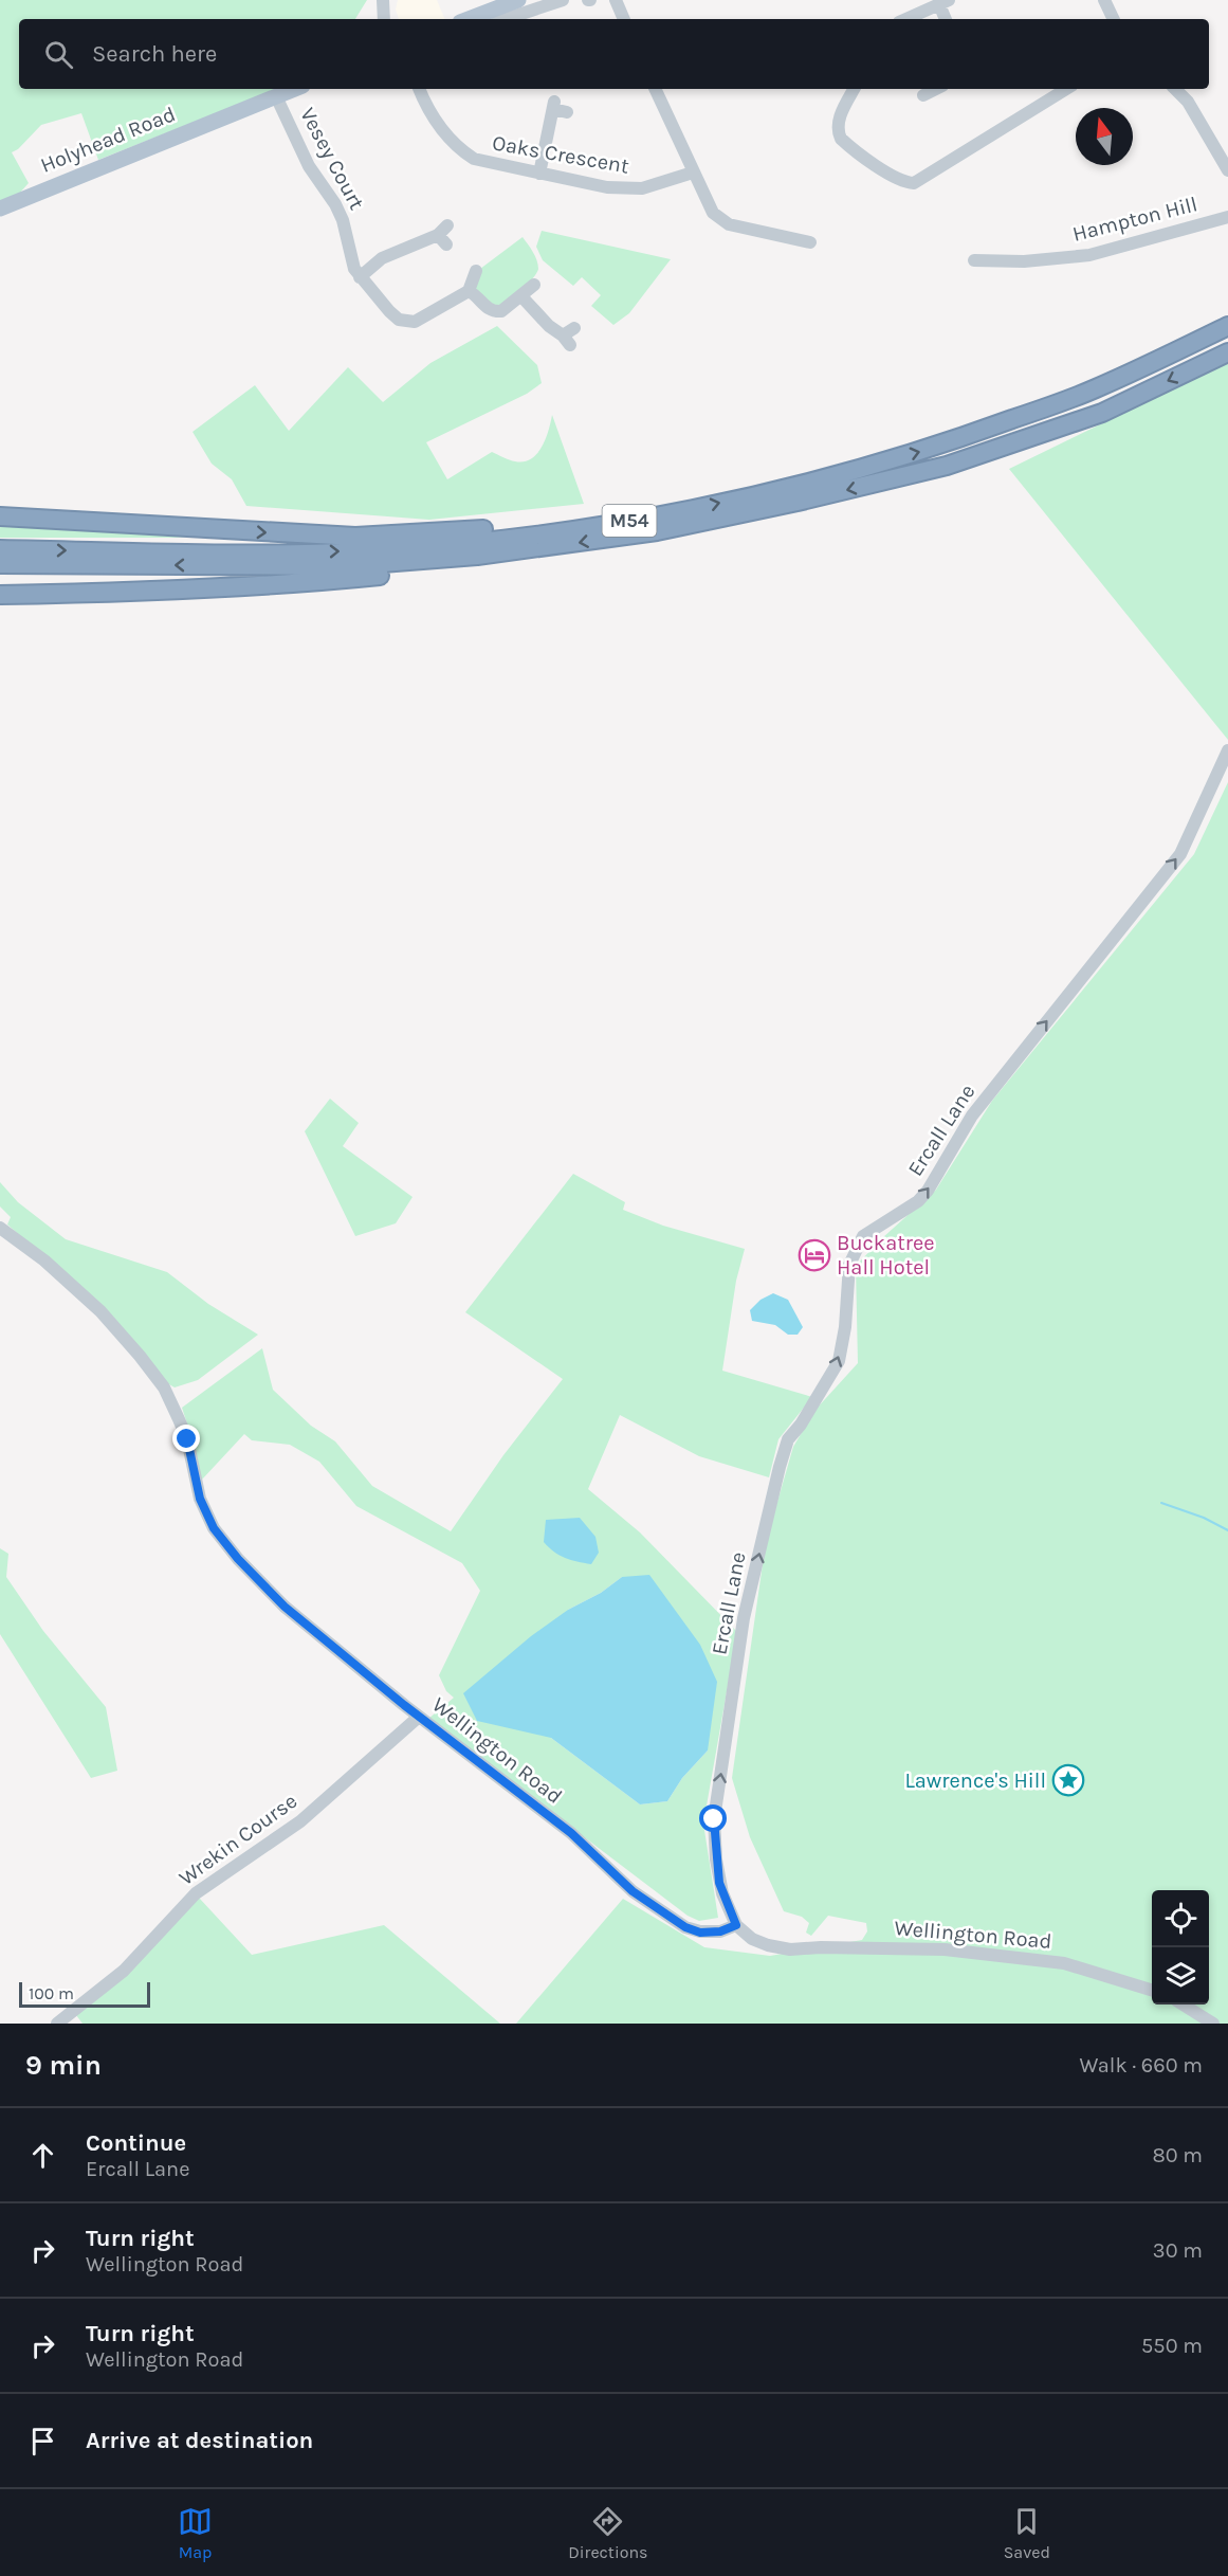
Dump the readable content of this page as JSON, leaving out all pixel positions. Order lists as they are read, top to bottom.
{
  "streets": {
    "highway": ["M54"],
    "main road": ["Holyhead Road"],
    "street": [
      "Oaks Crescent",
      "Vesey Court",
      "Hampton Hill",
      "Ercall Lane",
      "Wellington Road",
      "Wrekin Course"
    ]
  },
  "crossings": [
    ["Holyhead Road", "Vesey Court"],
    ["Ercall Lane", "Wellington Road"],
    ["Wellington Road", "Wrekin Course"]
  ],
  "one_way": ["Ercall Lane"],
  "places": {
    "hotel": ["Buckatree Hall Hotel"],
    "place": ["Lawrence's Hill"]
  },
  "scale_bar": "100 m",
  "north": "top",
  "page": {
    "search": "Search here",
    "scale": "100 m",
    "heading": ["9 min", "Walk · 660 m"],
    "list": [
      ["Continue", "Ercall Lane", "80 m"],
      ["Turn right", "Wellington Road", "30 m"],
      ["Turn right", "Wellington Road", "550 m"],
      "Arrive at destination"
    ],
    "nav": ["Map", "Directions", "Saved"]
  }
}
